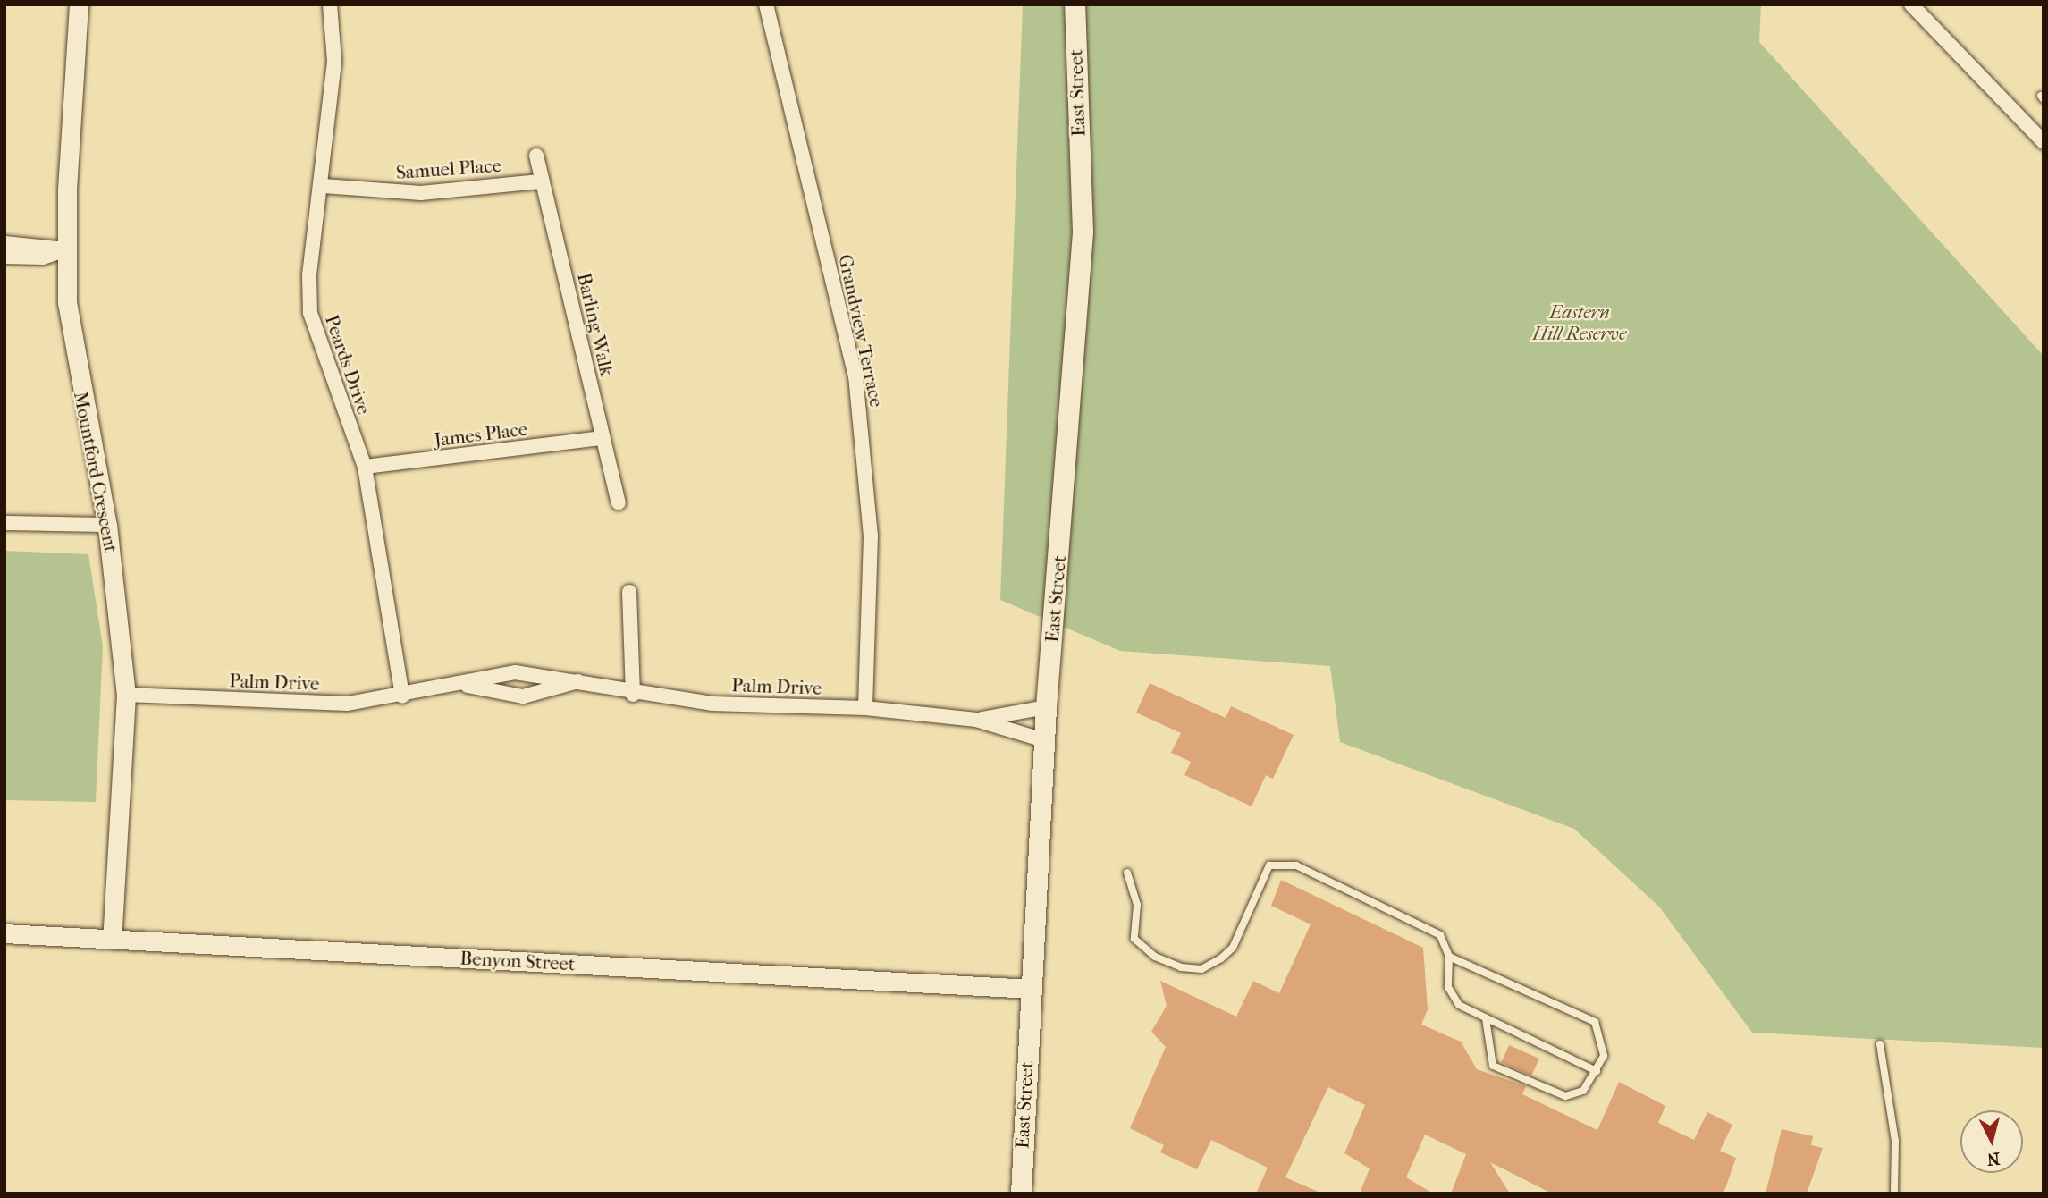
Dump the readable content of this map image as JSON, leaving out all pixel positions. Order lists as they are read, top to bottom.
{
  "streets": {
    "main road": ["East Street"],
    "street": [
      "Samuel Place",
      "Barling Walk",
      "Grandview Terrace",
      "Peards Drive",
      "James Place",
      "Mountford Crescent",
      "Palm Drive",
      "Benyon Street"
    ]
  },
  "crossings": [
    ["East Street", "Palm Drive"],
    ["East Street", "Benyon Street"],
    ["Samuel Place", "Barling Walk"],
    ["Samuel Place", "Peards Drive"],
    ["Barling Walk", "James Place"],
    ["Grandview Terrace", "Palm Drive"],
    ["Peards Drive", "James Place"],
    ["Peards Drive", "Palm Drive"],
    ["Mountford Crescent", "Palm Drive"],
    ["Mountford Crescent", "Benyon Street"]
  ],
  "parks": ["Eastern Hill Reserve"],
  "north": "bottom"
}
